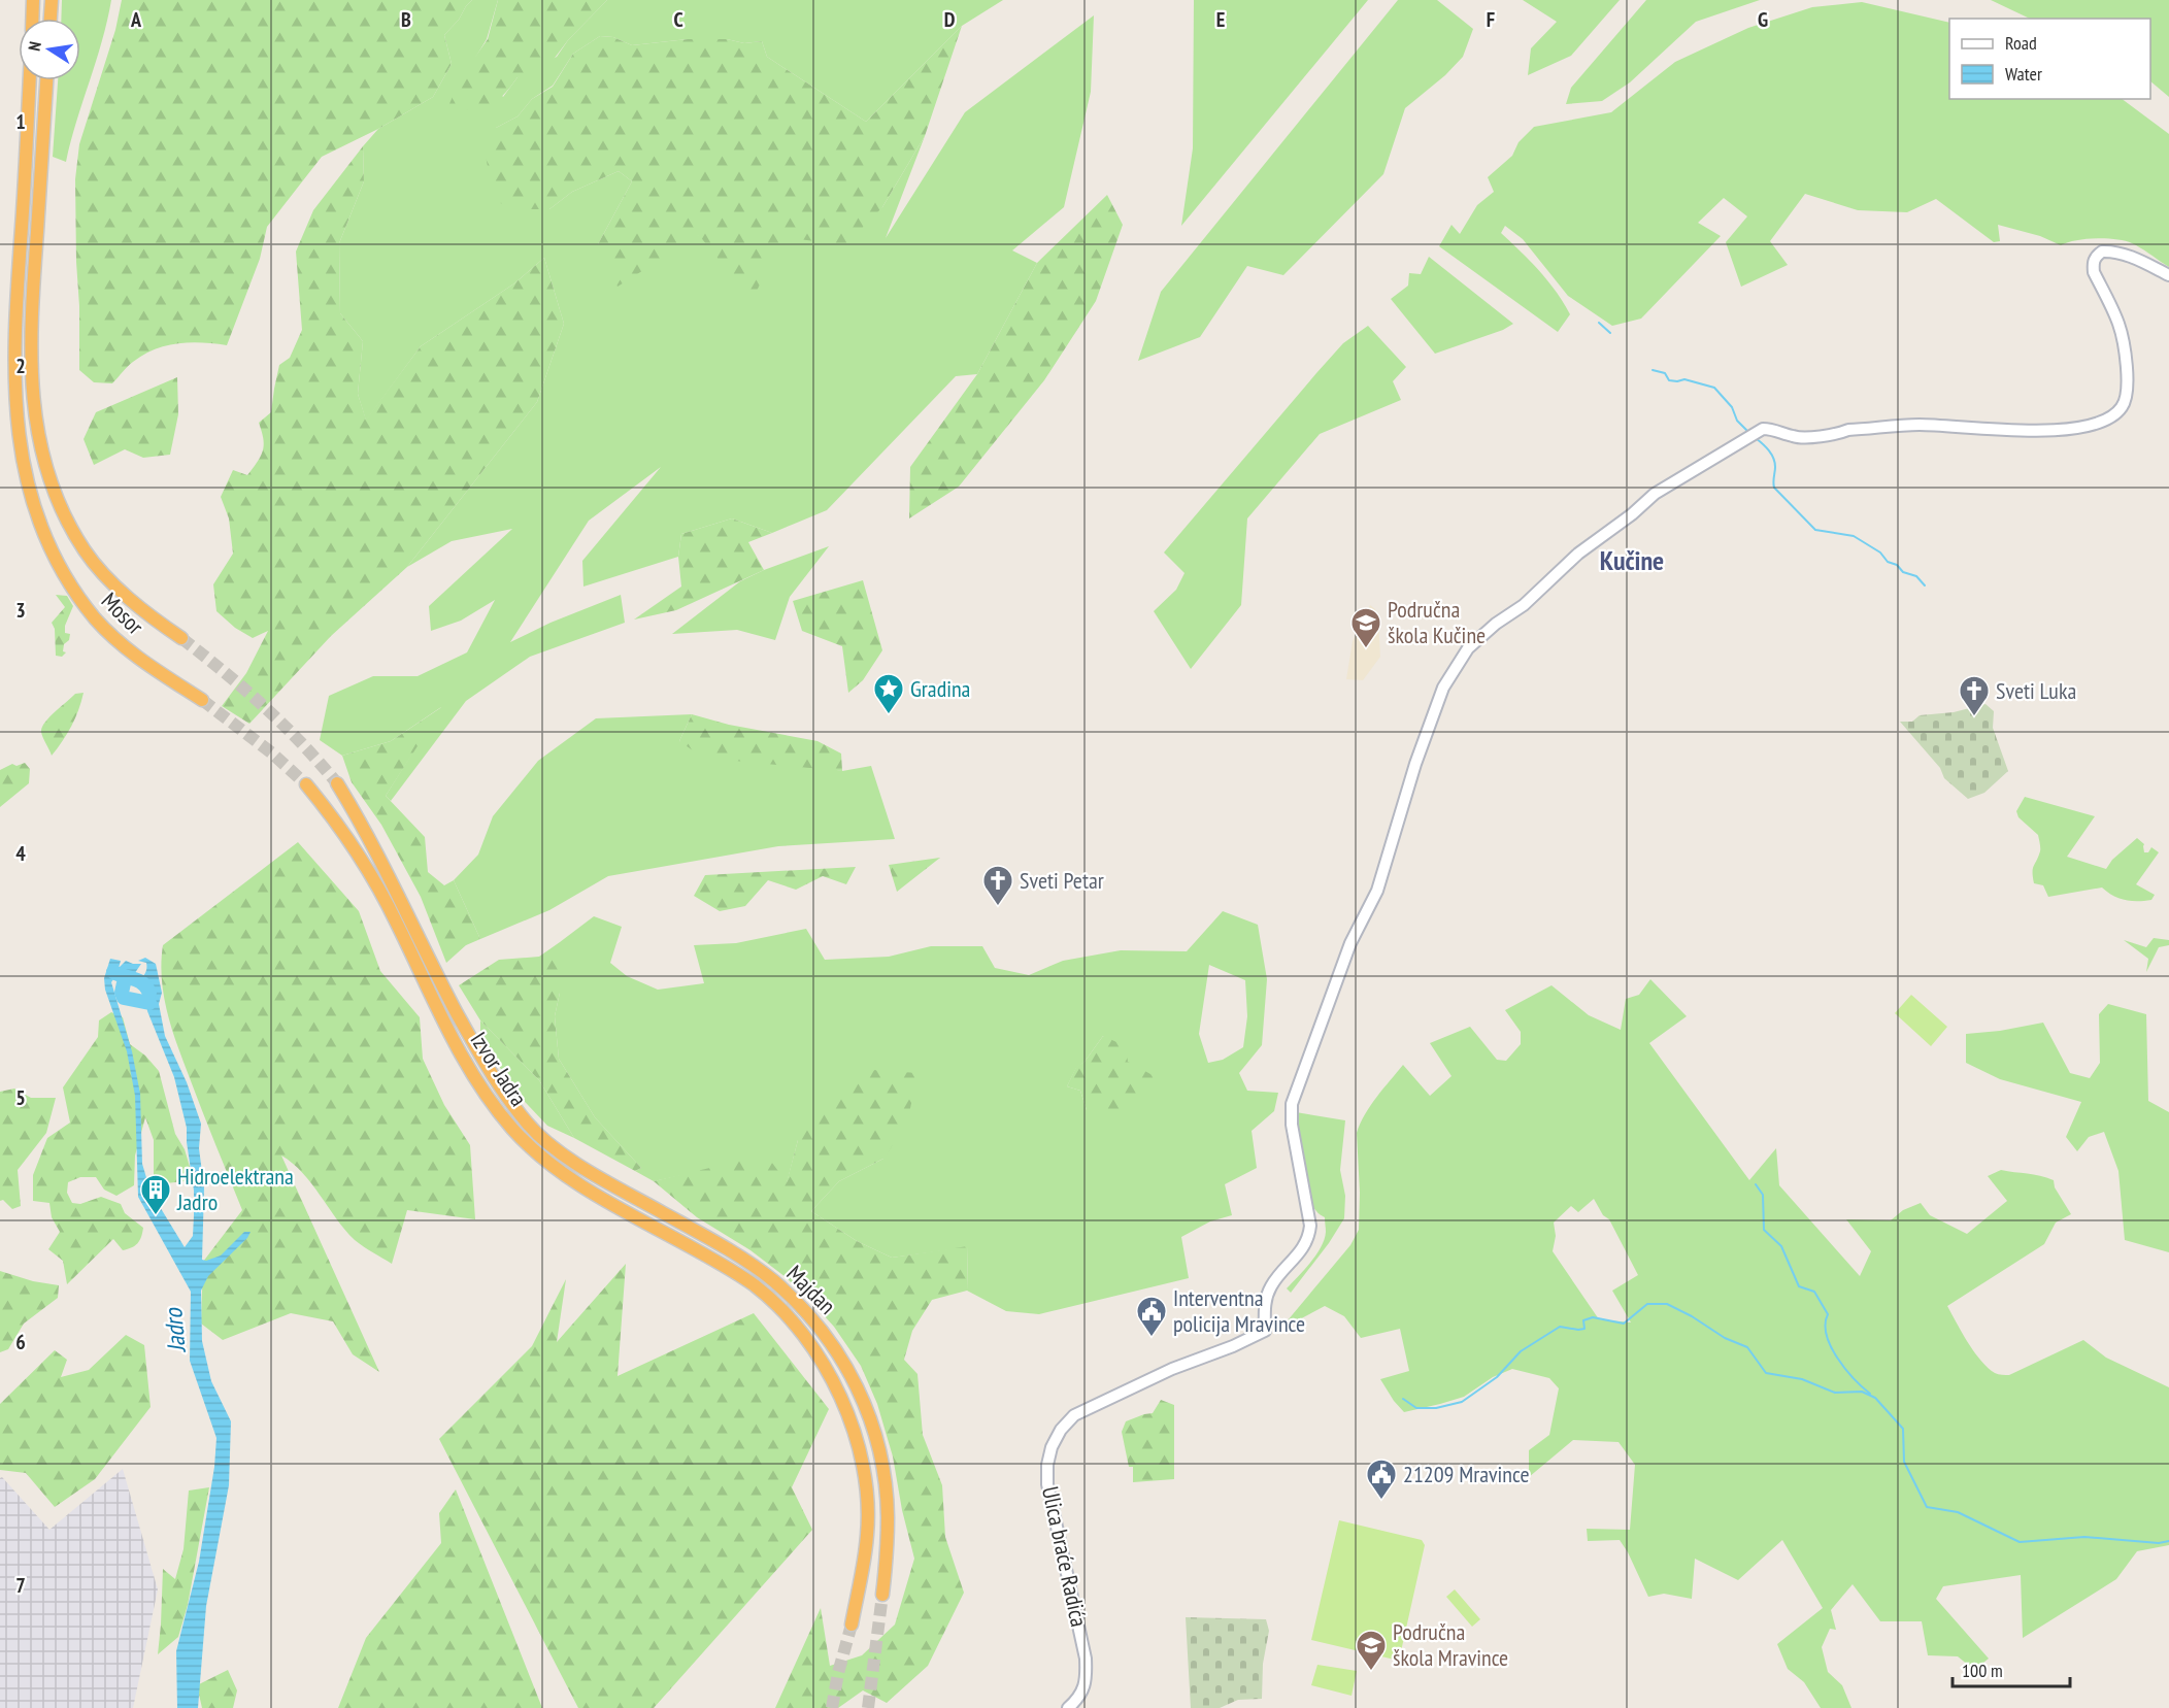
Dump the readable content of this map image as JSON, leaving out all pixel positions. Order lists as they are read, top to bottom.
{
  "streets": {
    "highway": ["Mosor", "Izvor Jadra", "Majdan"],
    "main road": ["Ulica braće Radića"]
  },
  "crossings": [
    ["Izvor Jadra", "Majdan"]
  ],
  "districts": ["Kučine"],
  "water": ["Jadro"],
  "places": {
    "school or university": ["Područna škola Kučine", "Područna škola Mravince"],
    "place": ["Gradina"],
    "church": ["Sveti Luka", "Sveti Petar"],
    "building": ["Hidroelektrana Jadro"],
    "public building": ["Interventna policija Mravince", "21209 Mravince"]
  },
  "legend": ["Road", "Water"],
  "scale_bar": "100 m",
  "north": "left",
  "grid": {
    "columns": [
      "A",
      "B",
      "C",
      "D",
      "E",
      "F",
      "G"
    ],
    "rows": [
      "1",
      "2",
      "3",
      "4",
      "5",
      "6",
      "7"
    ]
  }
}
